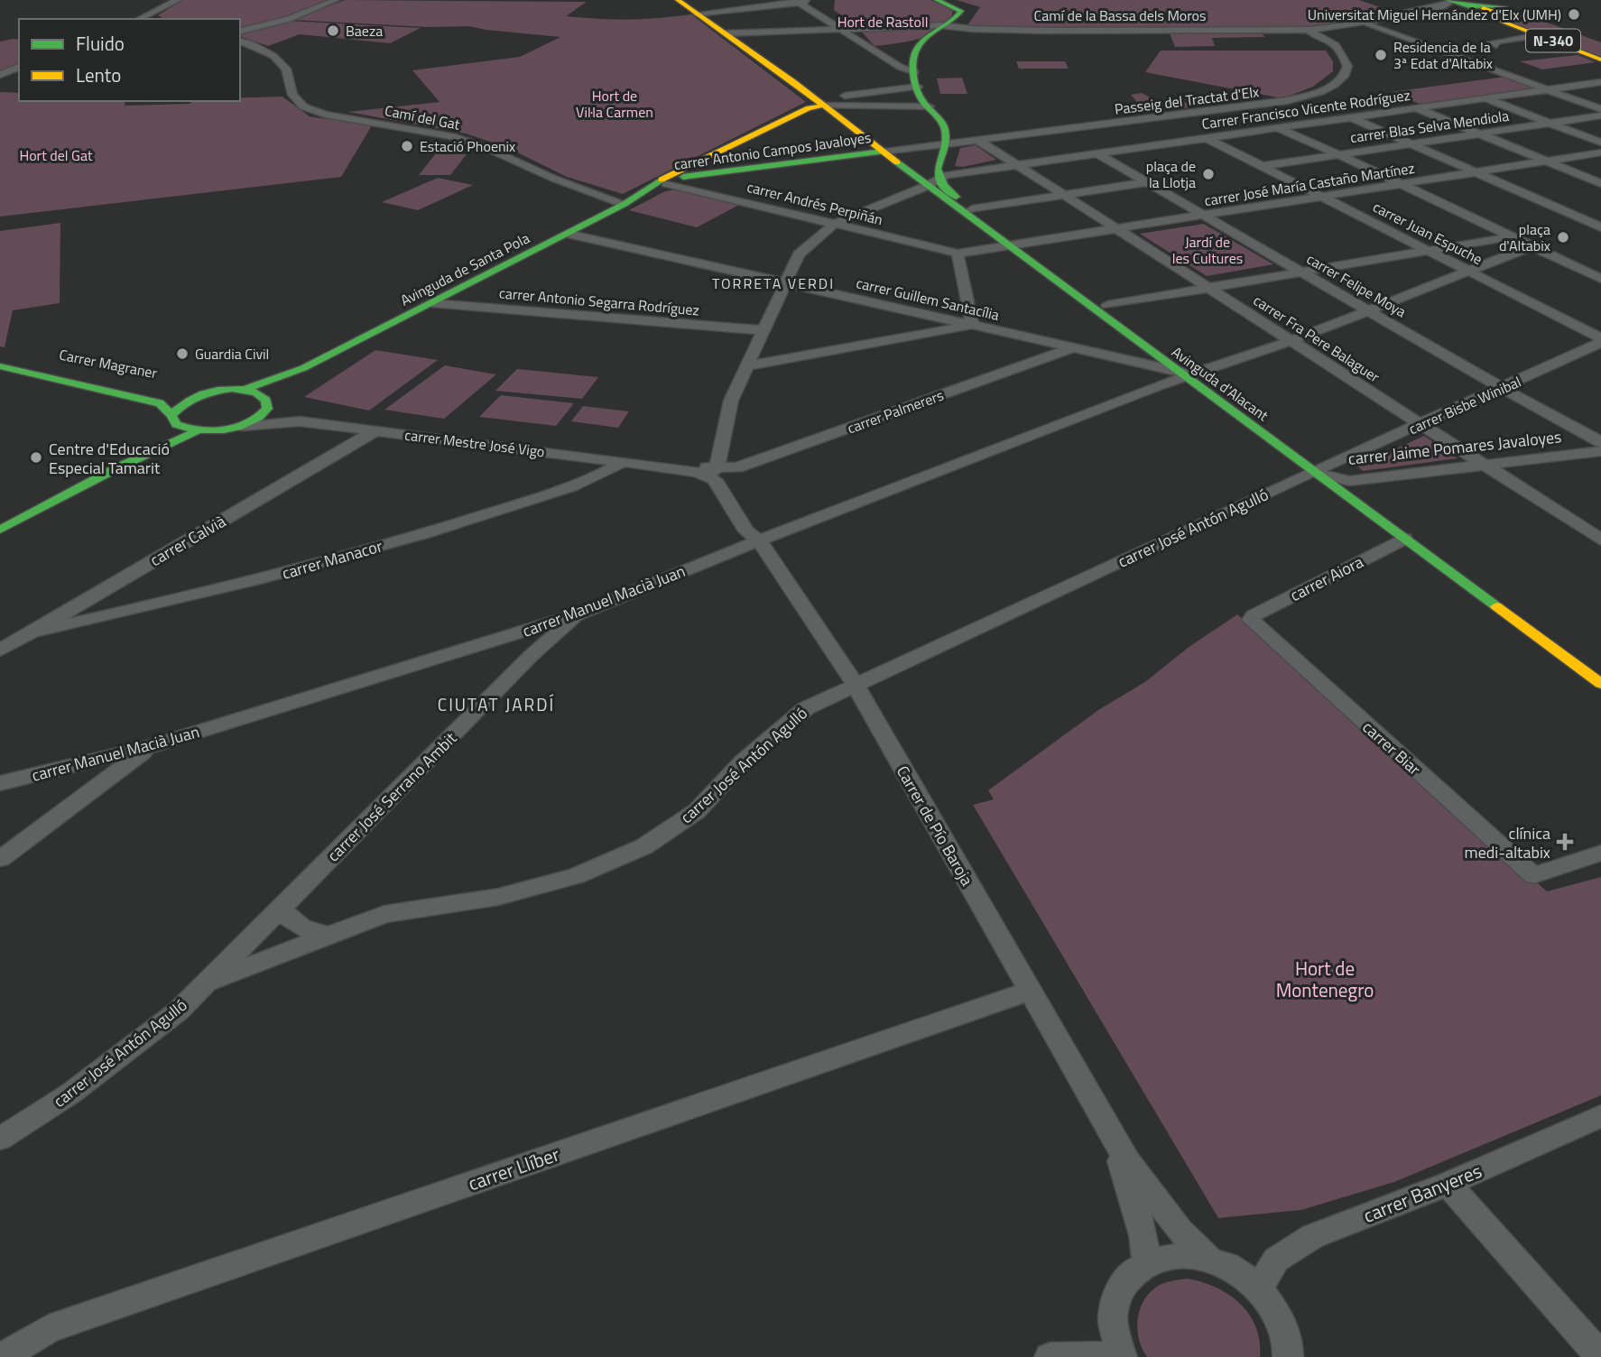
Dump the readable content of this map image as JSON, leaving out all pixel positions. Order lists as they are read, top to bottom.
{
  "streets": {
    "main road": [
      "N-340",
      "carrer Antonio Campos Javaloyes",
      "Avinguda de Santa Pola",
      "Carrer Magraner",
      "Avinguda d'Alacant"
    ],
    "street": [
      "Camí de la Bassa dels Moros",
      "Passeig del Tractat d'Elx",
      "Carrer Francisco Vicente Rodríguez",
      "Camí del Gat",
      "carrer Blas Selva Mendiola",
      "carrer José María Castaño Martínez",
      "carrer Andrés Perpiñán",
      "carrer Juan Espuche",
      "carrer Felipe Moya",
      "carrer Guillem Santacília",
      "carrer Antonio Segarra Rodríguez",
      "carrer Fra Pere Balaguer",
      "carrer Bisbe Winibal",
      "carrer Palmerers",
      "carrer Mestre José Vigo",
      "carrer Jaime Pomares Javaloyes",
      "carrer José Antón Agulló",
      "carrer Calvià",
      "carrer Manacor",
      "carrer Aiora",
      "carrer Manuel Macià Juan",
      "carrer Biar",
      "carrer José Serrano Ambit",
      "Carrer de Pío Baroja",
      "carrer Llíber",
      "carrer Banyeres"
    ]
  },
  "crossings": [
    ["Camí de la Bassa dels Moros", "N-340"],
    ["Camí de la Bassa dels Moros", "Passeig del Tractat d'Elx"],
    ["Camí de la Bassa dels Moros", "Avinguda d'Alacant"],
    ["Passeig del Tractat d'Elx", "carrer Fra Pere Balaguer"],
    ["Carrer Francisco Vicente Rodríguez", "carrer Juan Espuche"],
    ["Carrer Francisco Vicente Rodríguez", "carrer Felipe Moya"],
    ["Carrer Francisco Vicente Rodríguez", "carrer Fra Pere Balaguer"],
    ["Camí del Gat", "Avinguda de Santa Pola"],
    ["carrer Blas Selva Mendiola", "carrer Juan Espuche"],
    ["carrer Antonio Campos Javaloyes", "carrer Andrés Perpiñán"],
    ["carrer Antonio Campos Javaloyes", "Avinguda de Santa Pola"],
    ["carrer Antonio Campos Javaloyes", "Avinguda d'Alacant"],
    ["carrer José María Castaño Martínez", "carrer Andrés Perpiñán"],
    ["carrer José María Castaño Martínez", "carrer Juan Espuche"],
    ["carrer José María Castaño Martínez", "carrer Felipe Moya"],
    ["carrer José María Castaño Martínez", "carrer Fra Pere Balaguer"],
    ["carrer José María Castaño Martínez", "Avinguda d'Alacant"],
    ["carrer Andrés Perpiñán", "Avinguda de Santa Pola"],
    ["Avinguda de Santa Pola", "carrer Guillem Santacília"],
    ["Avinguda de Santa Pola", "carrer Antonio Segarra Rodríguez"],
    ["Avinguda de Santa Pola", "Carrer Magraner"],
    ["Avinguda de Santa Pola", "Avinguda d'Alacant"],
    ["Avinguda de Santa Pola", "carrer Mestre José Vigo"],
    ["carrer Felipe Moya", "carrer Bisbe Winibal"],
    ["carrer Guillem Santacília", "Avinguda d'Alacant"],
    ["carrer Guillem Santacília", "carrer Palmerers"],
    ["carrer Guillem Santacília", "carrer Manuel Macià Juan"],
    ["carrer Fra Pere Balaguer", "carrer Bisbe Winibal"],
    ["carrer Fra Pere Balaguer", "carrer Jaime Pomares Javaloyes"],
    ["Avinguda d'Alacant", "carrer Bisbe Winibal"],
    ["Avinguda d'Alacant", "carrer Jaime Pomares Javaloyes"],
    ["Avinguda d'Alacant", "carrer José Antón Agulló"],
    ["Avinguda d'Alacant", "carrer Aiora"],
    ["Avinguda d'Alacant", "carrer Manuel Macià Juan"],
    ["carrer Bisbe Winibal", "carrer Jaime Pomares Javaloyes"],
    ["carrer Bisbe Winibal", "carrer José Antón Agulló"],
    ["carrer Palmerers", "carrer Mestre José Vigo"],
    ["carrer Palmerers", "Carrer de Pío Baroja"],
    ["carrer Mestre José Vigo", "carrer Calvià"],
    ["carrer Mestre José Vigo", "carrer Manacor"],
    ["carrer Mestre José Vigo", "Carrer de Pío Baroja"],
    ["carrer Jaime Pomares Javaloyes", "carrer José Antón Agulló"],
    ["carrer José Antón Agulló", "carrer José Serrano Ambit"],
    ["carrer José Antón Agulló", "Carrer de Pío Baroja"],
    ["carrer Calvià", "carrer Manacor"],
    ["carrer Aiora", "carrer Biar"],
    ["carrer Manuel Macià Juan", "carrer José Serrano Ambit"],
    ["carrer Manuel Macià Juan", "Carrer de Pío Baroja"],
    ["Carrer de Pío Baroja", "carrer Llíber"]
  ],
  "districts": ["TORRETA VERDI", "CIUTAT JARDÍ"],
  "parks": [
    "Hort de Rastoll",
    "Hort de Vil·la Carmen",
    "Hort del Gat",
    "Jardí de les Cultures",
    "Hort de Montenegro"
  ],
  "places": {
    "other": [
      "Universitat Miguel Hernández d'Elx (UMH)",
      "Baeza",
      "Residencia de la 3ª Edat d'Altabix",
      "Estació Phoenix",
      "plaça de la Llotja",
      "plaça d'Altabix",
      "Guardia Civil",
      "Centre d'Educació Especial Tamarit"
    ],
    "health": ["clínica medi-altabix"]
  },
  "legend": ["Fluido", "Lento"]
}
